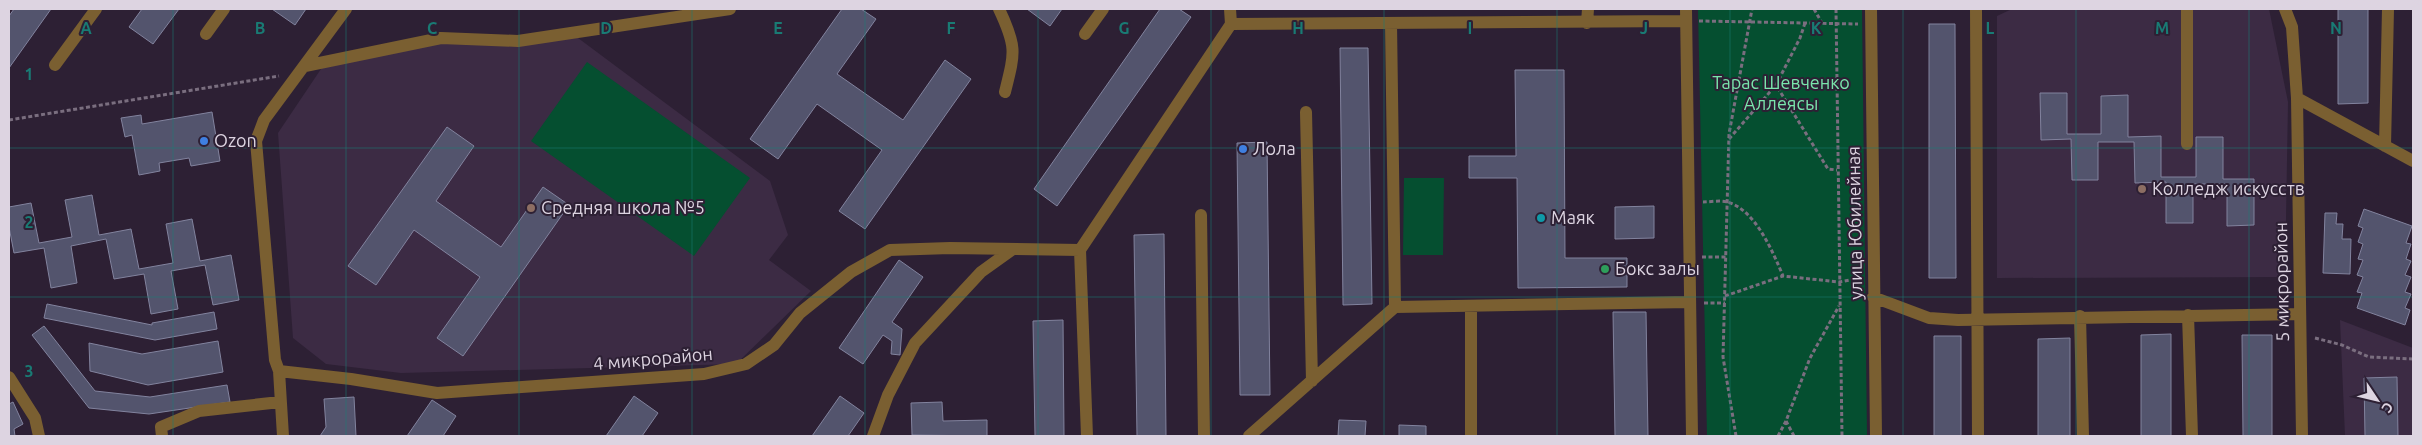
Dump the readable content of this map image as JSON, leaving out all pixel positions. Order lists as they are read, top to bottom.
{
  "streets": {
    "street": ["улица Юбилейная", "5 микрорайон", "4 микрорайон"]
  },
  "parks": ["Тарас Шевченко Аллеясы"],
  "places": [
    "Ozon",
    "Лола",
    "Колледж искусств",
    "Средняя школа №5",
    "Маяк",
    "Бокс залы"
  ],
  "north": "bottom right",
  "grid": {
    "columns": [
      "A",
      "B",
      "C",
      "D",
      "E",
      "F",
      "G",
      "H",
      "I",
      "J",
      "K",
      "L",
      "M",
      "N"
    ],
    "rows": ["1", "2", "3"]
  }
}
